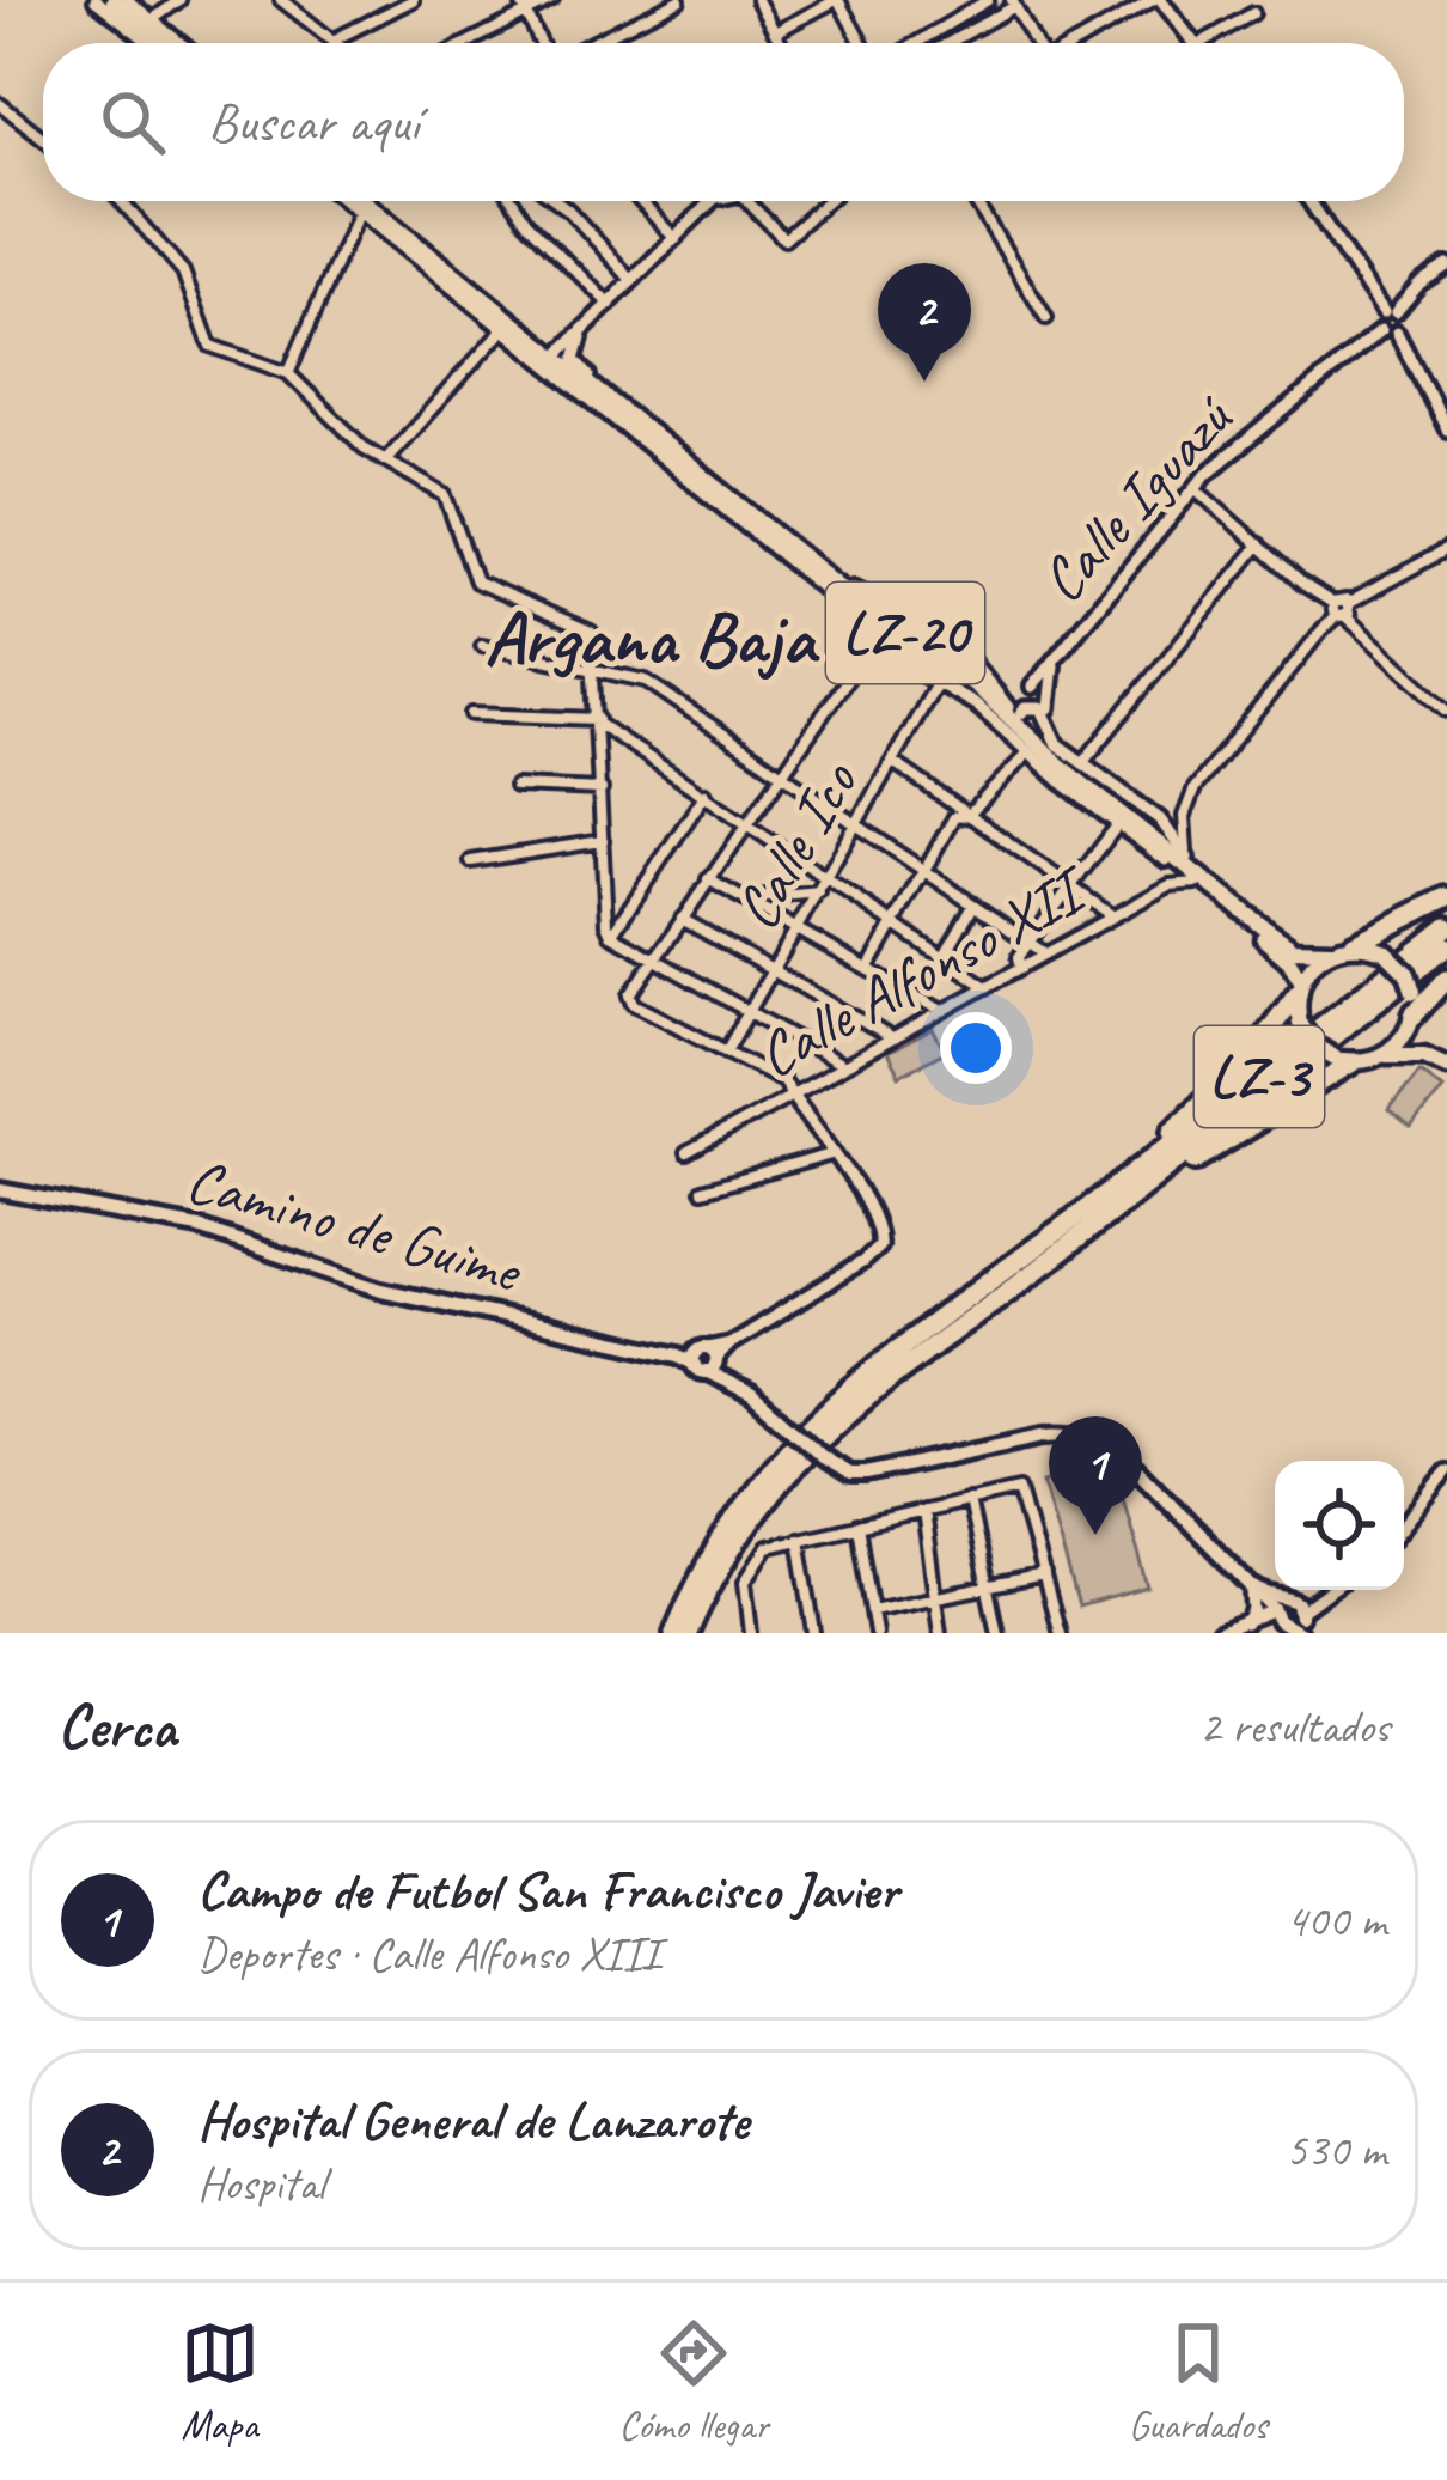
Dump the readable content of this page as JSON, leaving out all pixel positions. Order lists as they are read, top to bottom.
{
  "streets": {
    "highway": ["LZ-3"],
    "main road": ["LZ-20", "Camino de Guime"],
    "street": ["Calle Iguazú", "Calle Ico", "Calle Alfonso XII"]
  },
  "crossings": [
    ["LZ-20", "Calle Alfonso XII"],
    ["LZ-20", "LZ-3"]
  ],
  "districts": ["Argana Baja"],
  "page": {
    "search": "Buscar aquí",
    "pins": ["2", "1"],
    "heading": ["Cerca", "2 resultados"],
    "list": [
      {
        "mark": "1",
        "name": "Campo de Futbol San Francisco Javier",
        "note": "Deportes · Calle Alfonso XIII",
        "value": "400 m"
      },
      {
        "mark": "2",
        "name": "Hospital General de Lanzarote",
        "note": "Hospital",
        "value": "530 m"
      }
    ],
    "nav": ["Mapa", "Cómo llegar", "Guardados"]
  }
}
